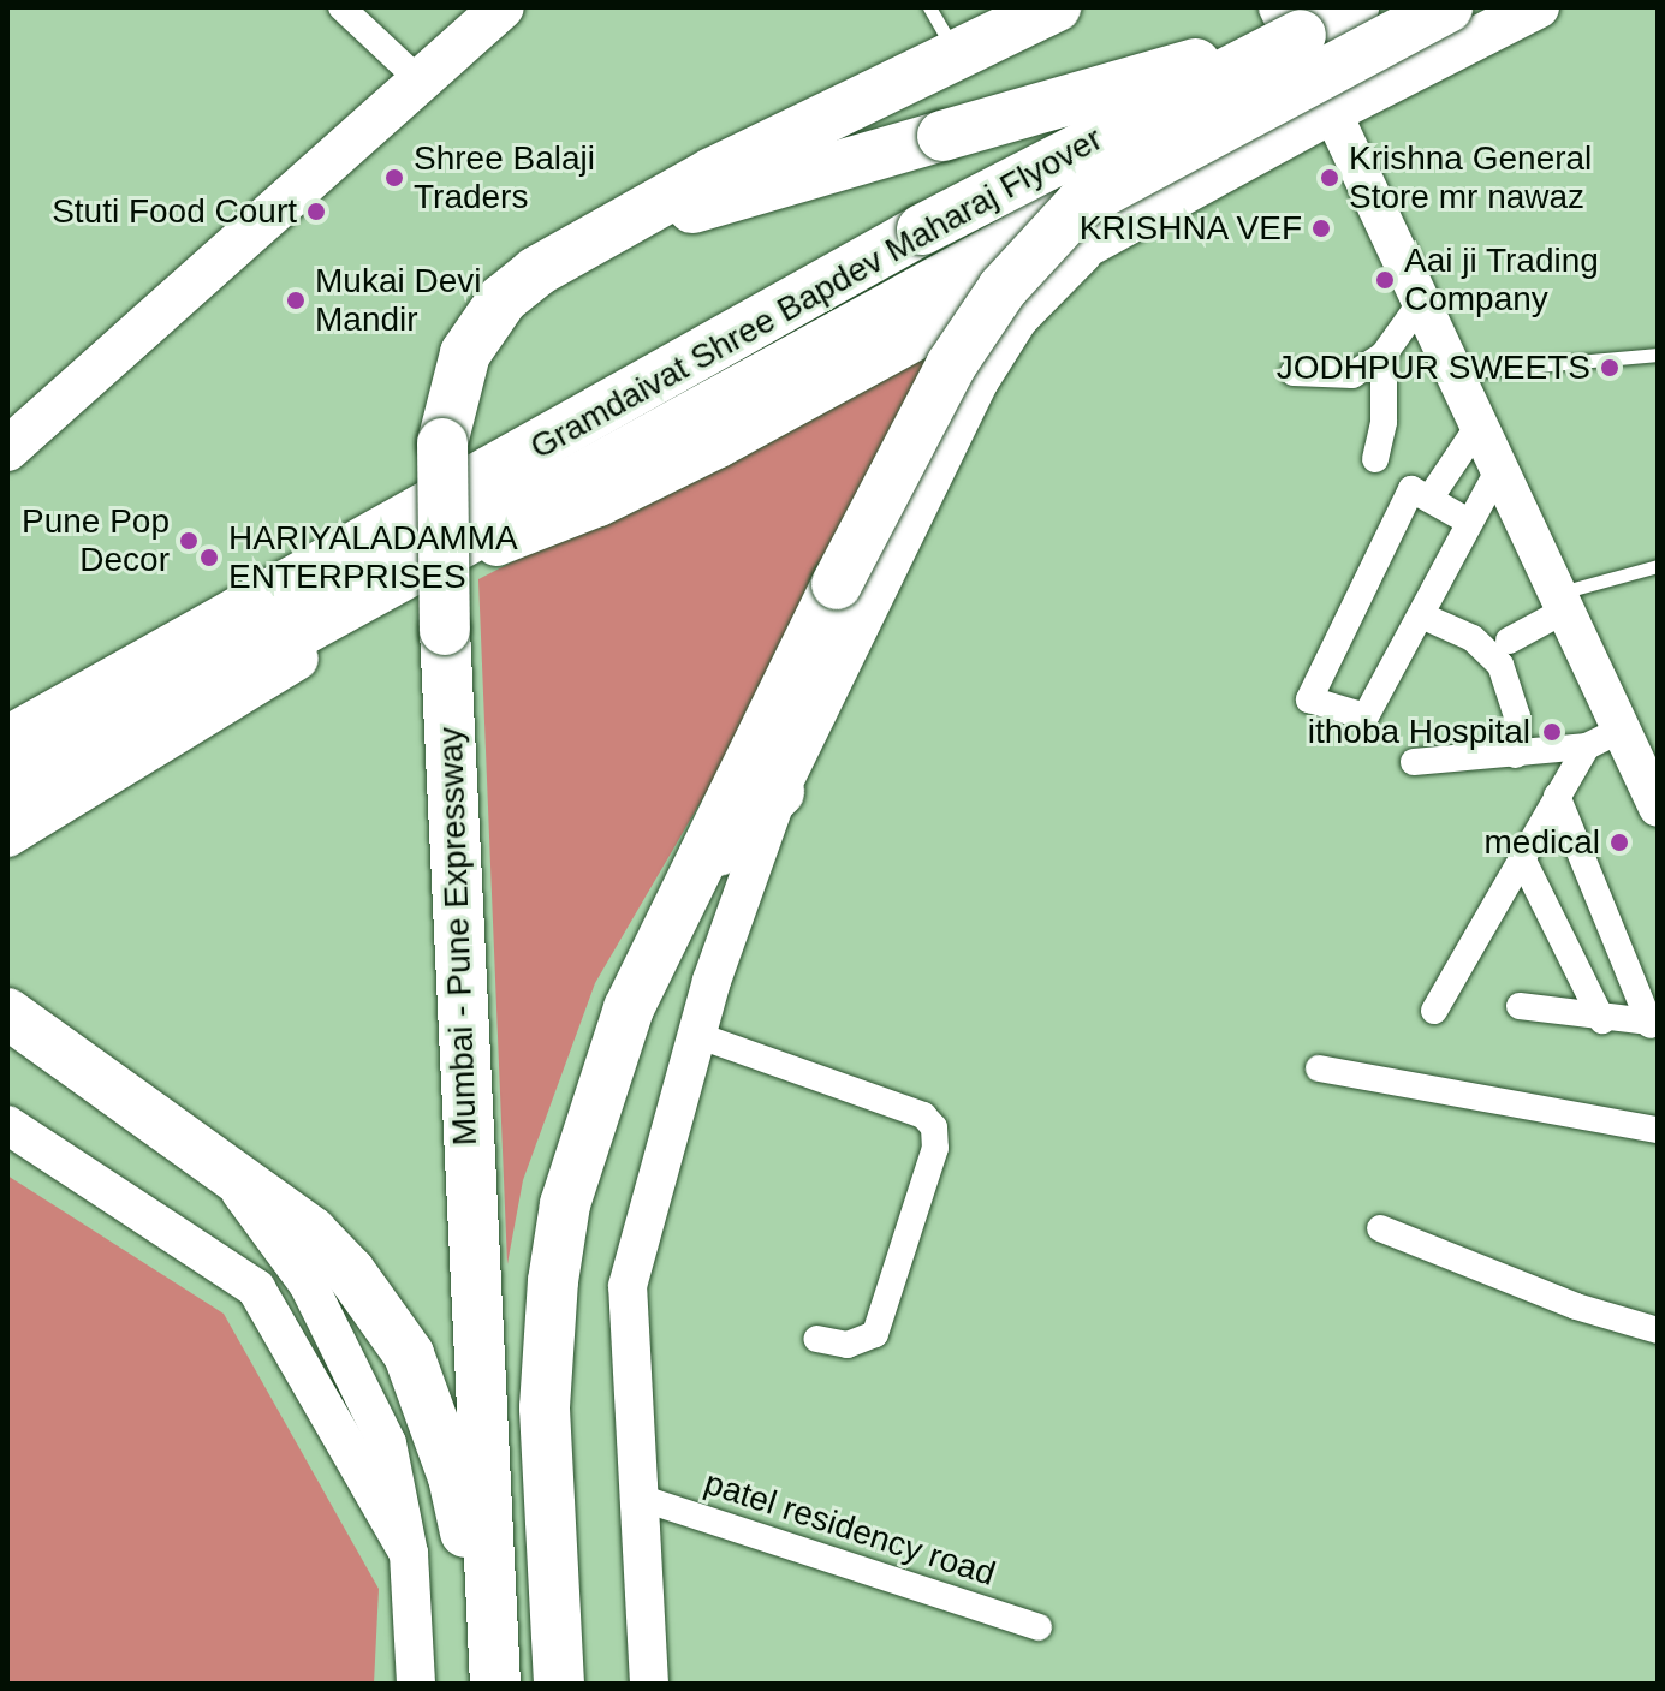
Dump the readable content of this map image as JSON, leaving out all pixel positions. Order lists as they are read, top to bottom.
{
  "streets": {
    "highway": ["Gramdaivat Shree Bapdev Maharaj Flyover", "Mumbai - Pune Expressway"],
    "street": ["patel residency road"]
  },
  "places": [
    "Shree Balaji Traders",
    "Krishna General Store mr nawaz",
    "Stuti Food Court",
    "KRISHNA VEF",
    "Aai ji Trading Company",
    "Mukai Devi Mandir",
    "JODHPUR SWEETS",
    "Pune Pop Decor",
    "HARIYALADAMMA ENTERPRISES",
    "ithoba Hospital",
    "medical"
  ]
}
